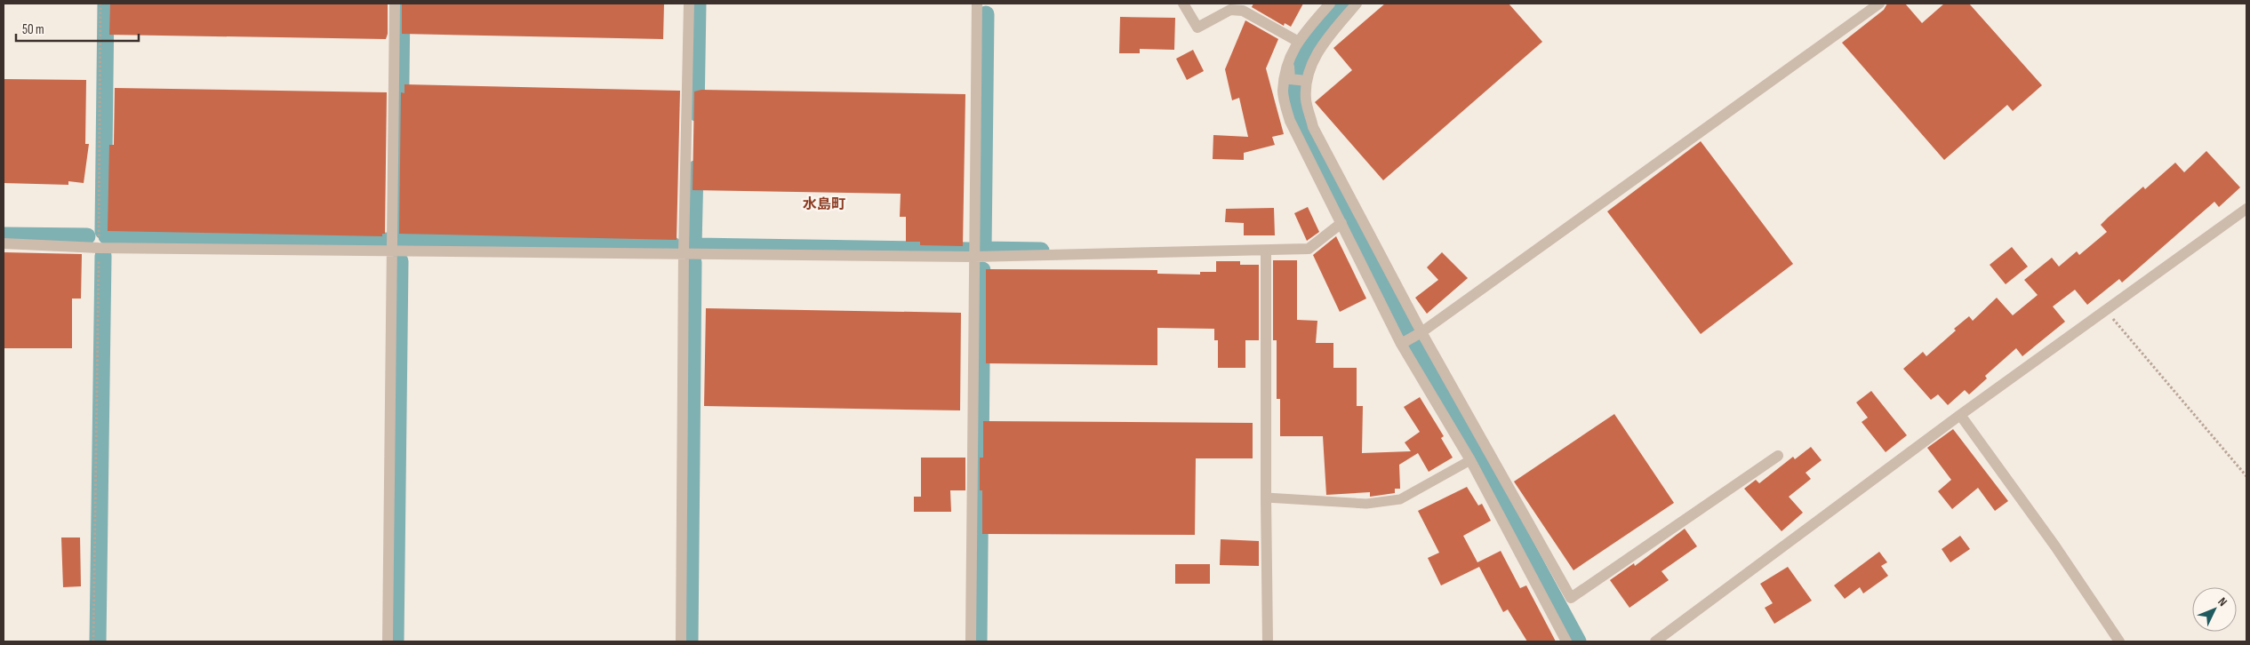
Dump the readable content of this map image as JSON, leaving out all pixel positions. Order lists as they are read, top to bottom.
{
  "districts": ["水島町"],
  "scale_bar": "50 m",
  "north": "top right"
}
